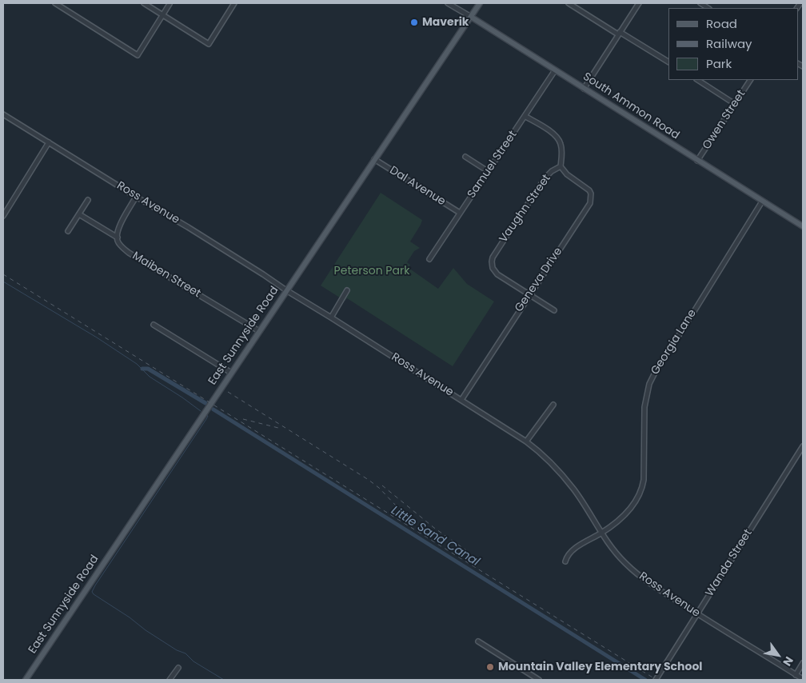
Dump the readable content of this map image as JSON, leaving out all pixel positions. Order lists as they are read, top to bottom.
{
  "streets": {
    "main road": ["South Ammon Road", "East Sunnyside Road"],
    "street": [
      "Owen Street",
      "Samuel Street",
      "Dal Avenue",
      "Ross Avenue",
      "Vaughn Street",
      "Maiben Street",
      "Geneva Drive",
      "Georgia Lane",
      "Wanda Street"
    ]
  },
  "crossings": [
    ["South Ammon Road", "Owen Street"],
    ["South Ammon Road", "Samuel Street"],
    ["South Ammon Road", "East Sunnyside Road"],
    ["South Ammon Road", "Georgia Lane"],
    ["Samuel Street", "Dal Avenue"],
    ["Samuel Street", "Vaughn Street"],
    ["Dal Avenue", "East Sunnyside Road"],
    ["Ross Avenue", "Geneva Drive"],
    ["Ross Avenue", "East Sunnyside Road"],
    ["Ross Avenue", "Georgia Lane"],
    ["Ross Avenue", "Wanda Street"],
    ["Vaughn Street", "Geneva Drive"],
    ["Maiben Street", "East Sunnyside Road"]
  ],
  "water": ["Little Sand Canal"],
  "parks": ["Peterson Park"],
  "places": ["Maverik", "Mountain Valley Elementary School"],
  "legend": ["Road", "Railway", "Park"],
  "north": "bottom right"
}
